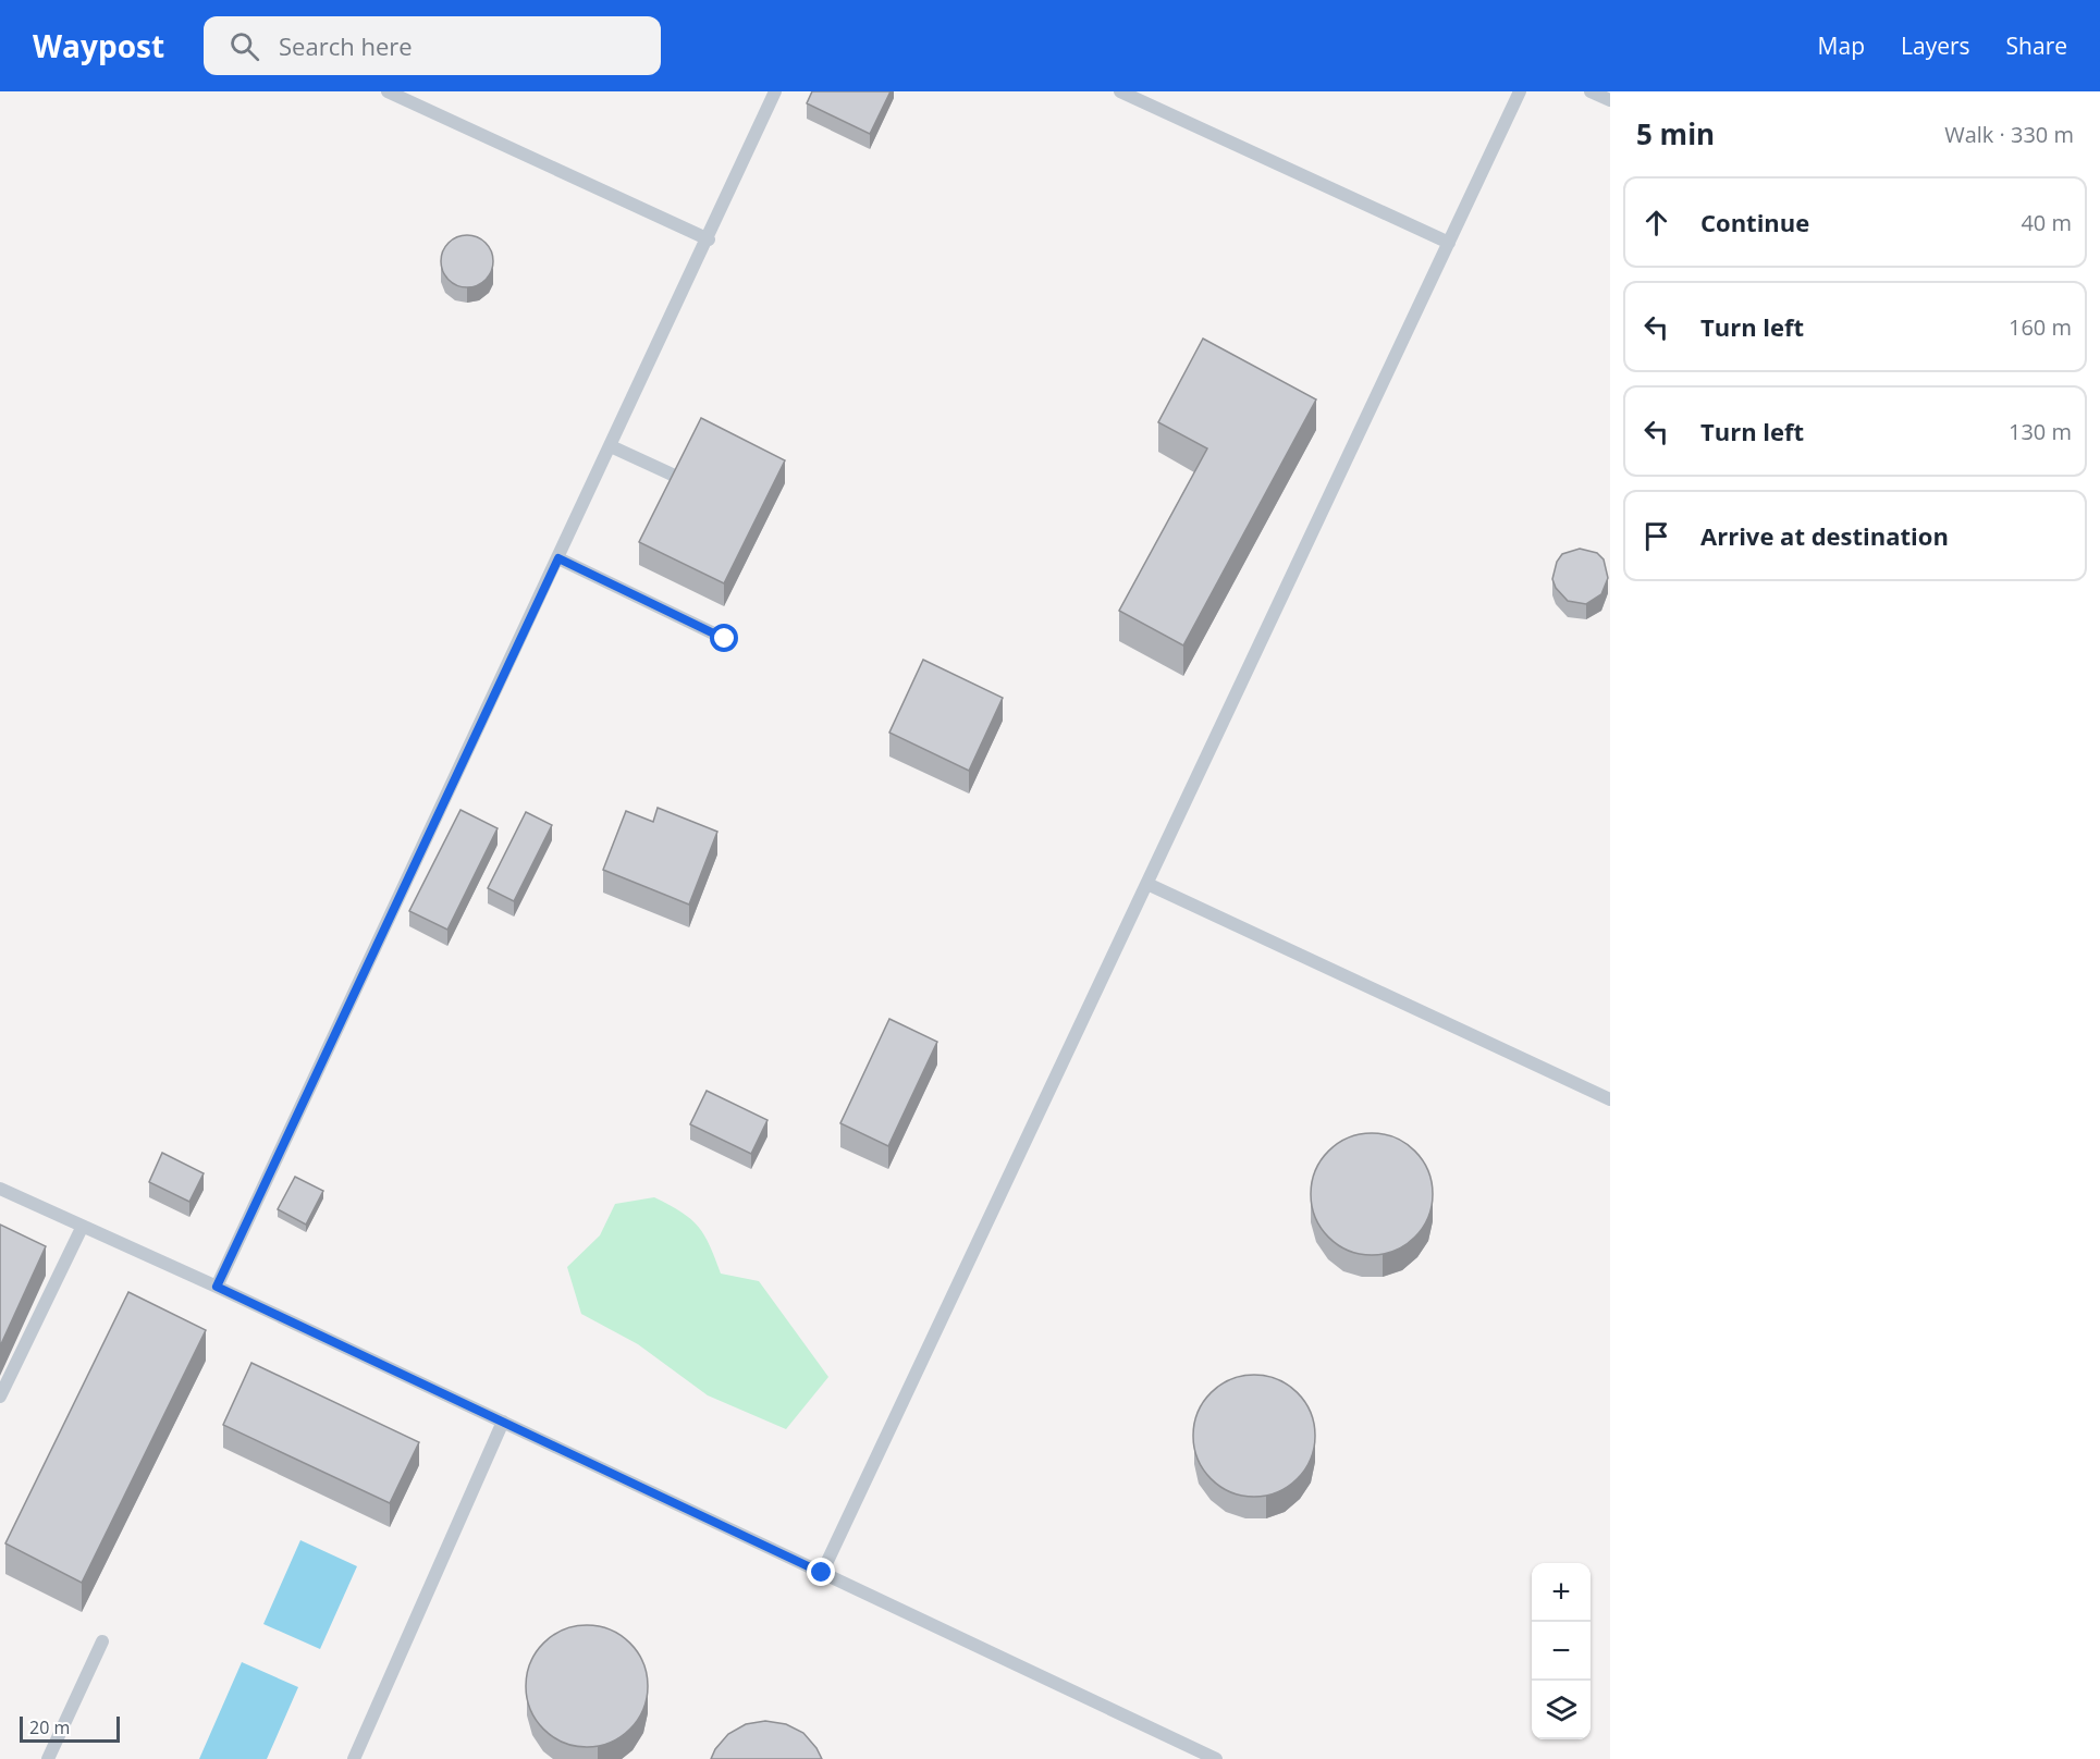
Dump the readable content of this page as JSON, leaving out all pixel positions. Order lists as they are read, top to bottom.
{
  "scale_bar": "20 m",
  "page": {
    "header": "Waypost",
    "search": "Search here",
    "nav": ["Map", "Layers", "Share"],
    "heading": ["5 min", "Walk · 330 m"],
    "list": [
      ["Continue", "40 m"],
      ["Turn left", "160 m"],
      ["Turn left", "130 m"],
      "Arrive at destination"
    ],
    "map_buttons": ["+", "−"],
    "scale": "20 m"
  }
}
